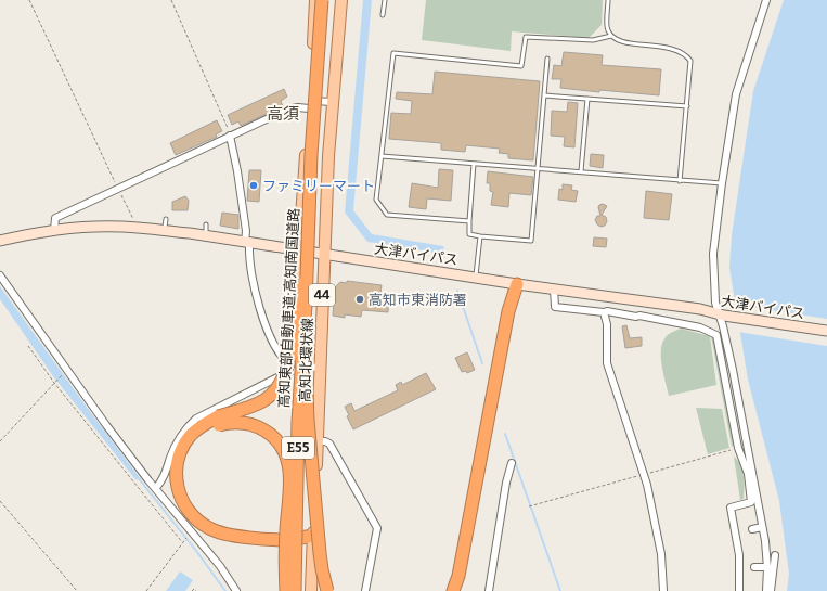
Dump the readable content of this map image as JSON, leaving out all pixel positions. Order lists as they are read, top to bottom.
{
  "streets": {
    "highway": ["高知東部自動車道;高知南国道路", "E55"],
    "main road": ["大津バイパス", "44", "高知北環状線"]
  },
  "crossings": [
    ["大津バイパス", "高知東部自動車道;高知南国道路"],
    ["大津バイパス", "高知北環状線"],
    ["高知東部自動車道;高知南国道路", "高知北環状線"]
  ],
  "districts": ["高須"],
  "places": ["ファミリーマート", "高知市東消防署"]
}
